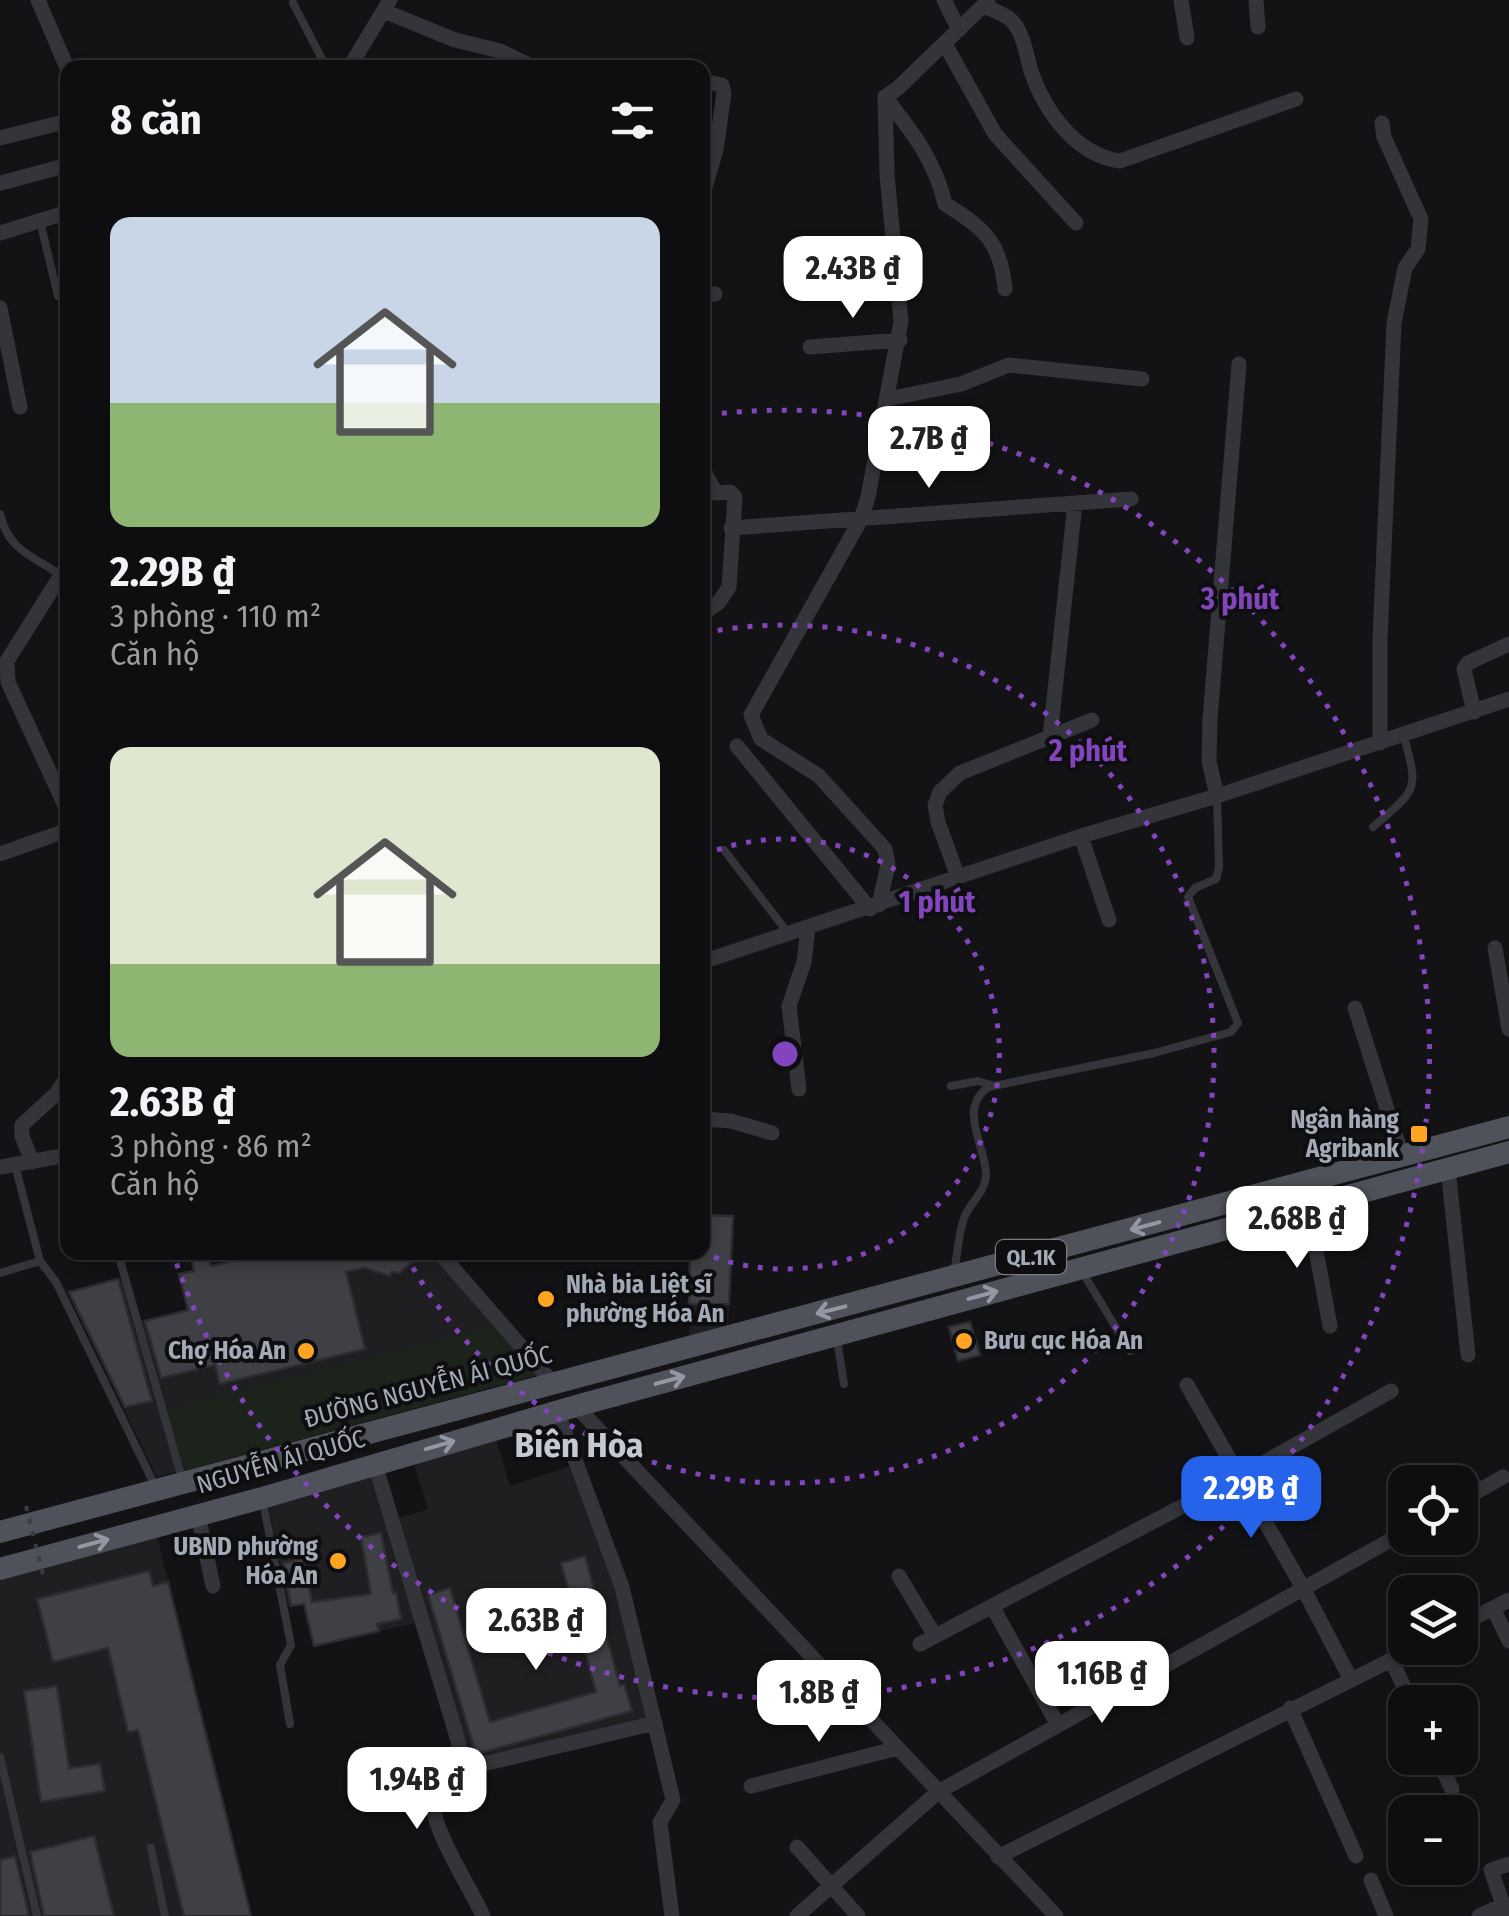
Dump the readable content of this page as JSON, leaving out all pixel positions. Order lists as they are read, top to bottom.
{
  "streets": {
    "main road": ["QL.1K", "ĐƯỜNG NGUYỄN ÁI QUỐC", "NGUYỄN ÁI QUỐC"]
  },
  "crossings": [
    ["QL.1K", "NGUYỄN ÁI QUỐC"]
  ],
  "one_way": ["NGUYỄN ÁI QUỐC"],
  "districts": ["Biên Hòa"],
  "places": {
    "transit": ["Ngân hàng Agribank"],
    "other": [
      "Nhà bia Liệt sĩ phường Hóa An",
      "Bưu cục Hóa An",
      "Chợ Hóa An",
      "UBND phường Hóa An"
    ]
  },
  "page": {
    "heading": "8 căn",
    "list": [
      {
        "name": "2.29B ₫",
        "note": "3 phòng · 110 m² · Căn hộ"
      },
      {
        "name": "2.63B ₫",
        "note": "3 phòng · 86 m² · Căn hộ"
      }
    ],
    "price": [
      "2.43B ₫",
      "2.7B ₫",
      "2.68B ₫",
      "2.29B ₫",
      "2.63B ₫",
      "1.16B ₫",
      "1.8B ₫",
      "1.94B ₫"
    ],
    "map_buttons": ["+", "−"]
  },
  "rings": ["3 phút", "2 phút", "1 phút"]
}
